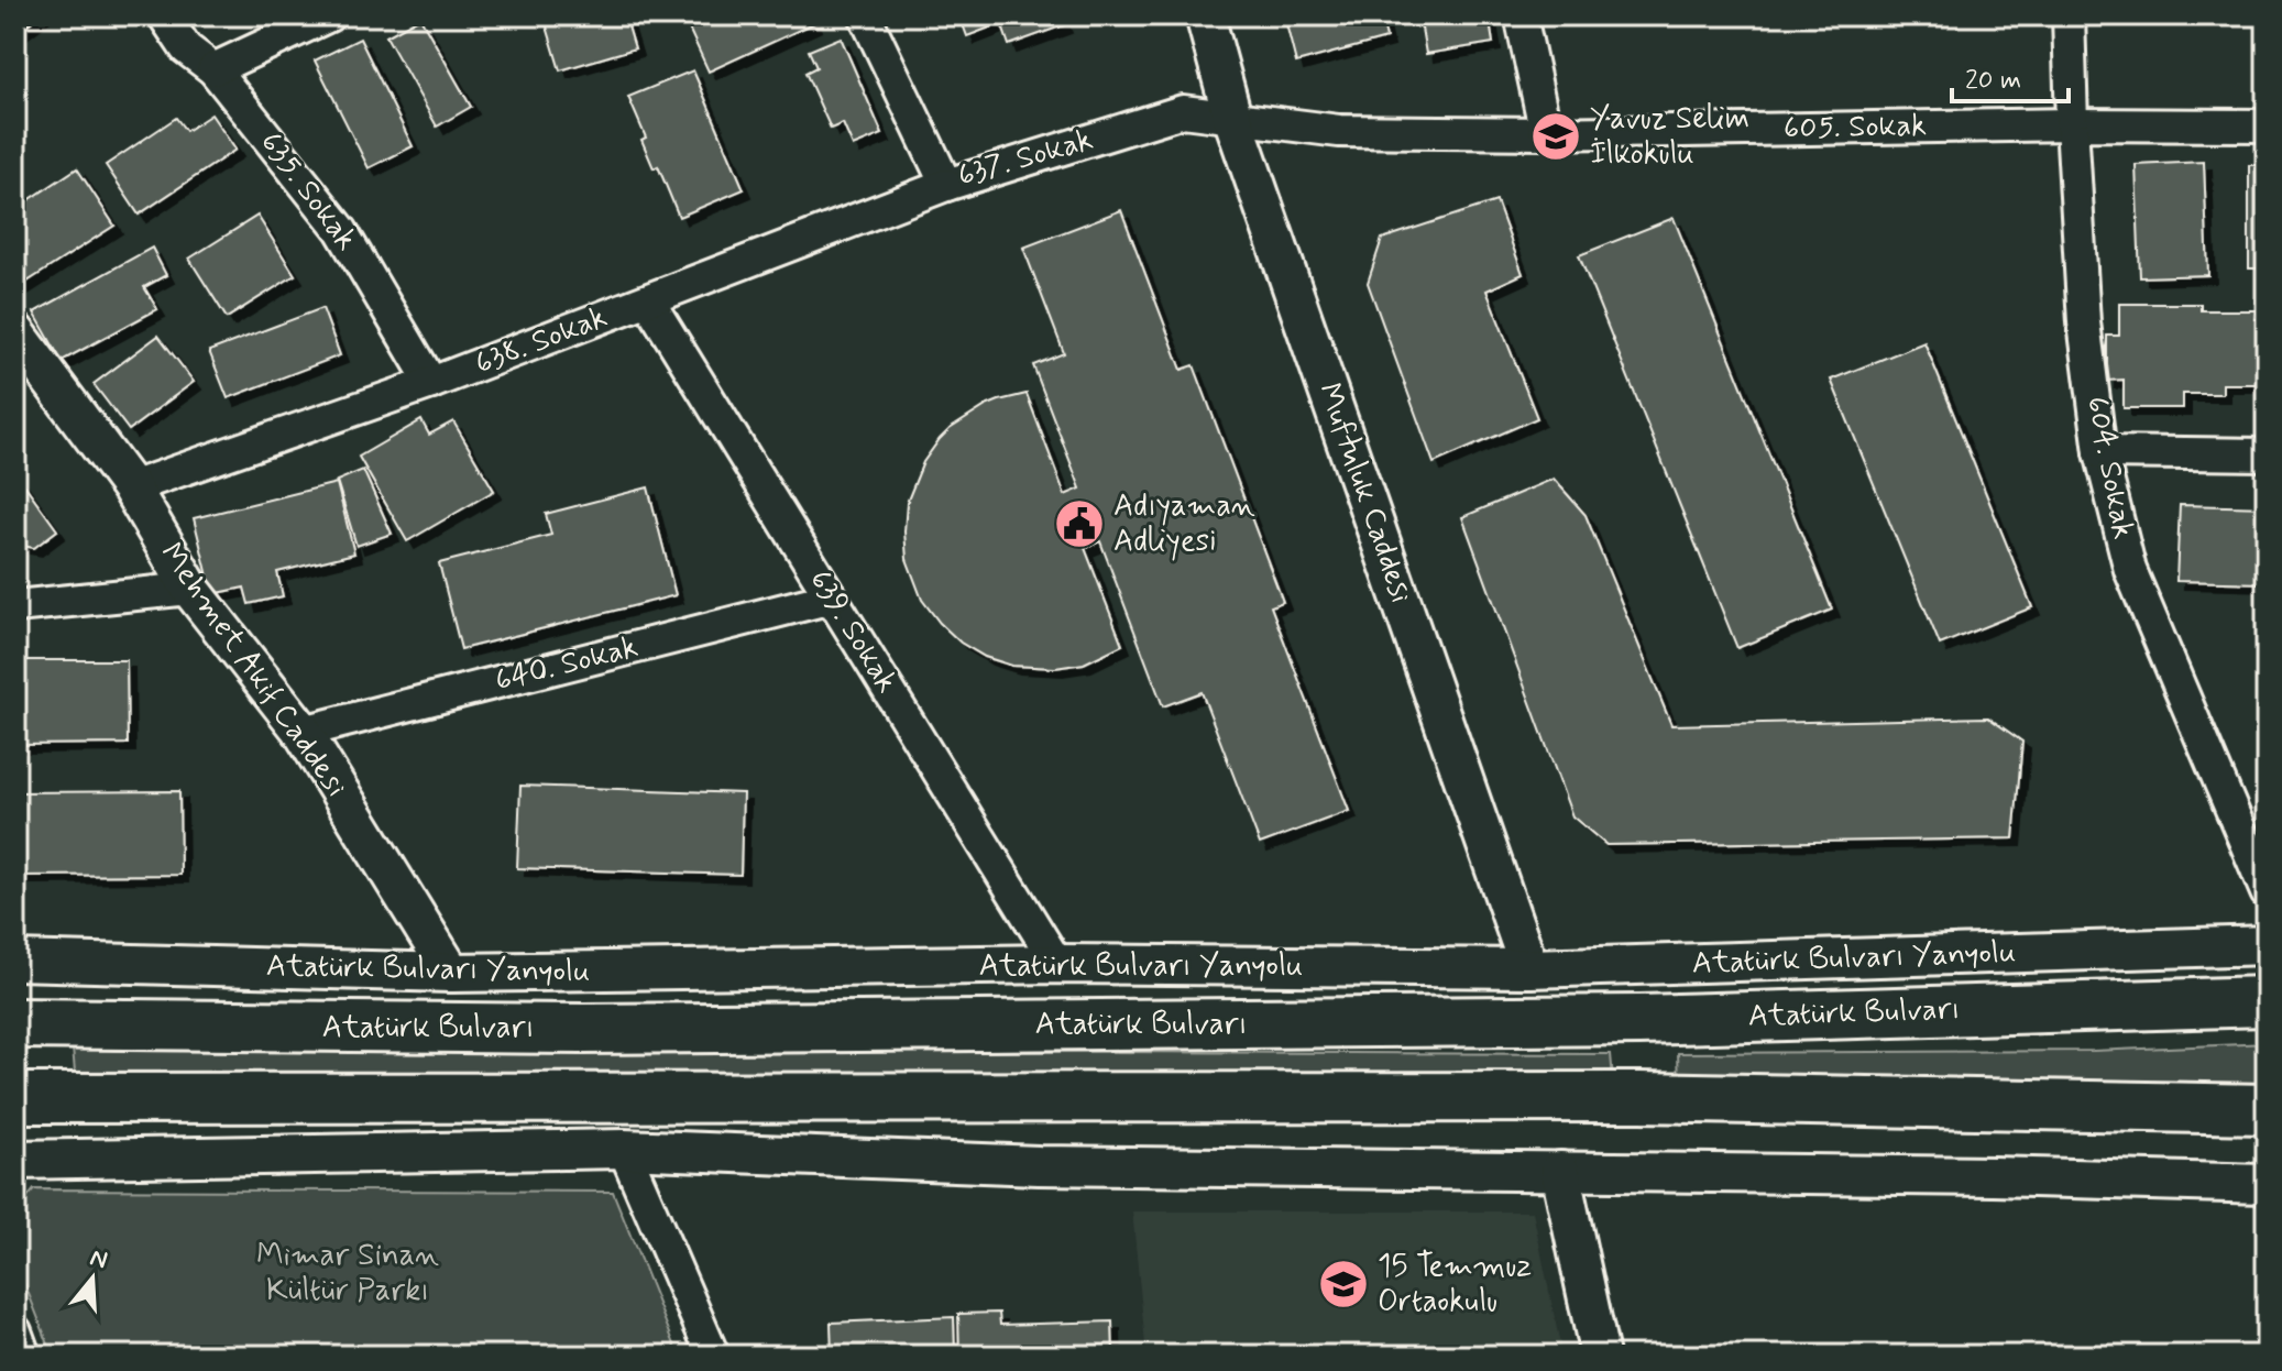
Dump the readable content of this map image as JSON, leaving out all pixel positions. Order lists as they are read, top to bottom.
{
  "streets": {
    "highway": ["Atatürk Bulvarı"],
    "street": [
      "605. Sokak",
      "637. Sokak",
      "635. Sokak",
      "638. Sokak",
      "604. Sokak",
      "Muftuluk Caddesi",
      "639. Sokak",
      "640. Sokak",
      "Mehmet Akif Caddesi",
      "Atatürk Bulvarı Yanyolu"
    ]
  },
  "crossings": [
    ["605. Sokak", "637. Sokak"],
    ["605. Sokak", "604. Sokak"],
    ["605. Sokak", "Muftuluk Caddesi"],
    ["637. Sokak", "638. Sokak"],
    ["637. Sokak", "Muftuluk Caddesi"],
    ["635. Sokak", "638. Sokak"],
    ["638. Sokak", "639. Sokak"],
    ["638. Sokak", "Mehmet Akif Caddesi"],
    ["Muftuluk Caddesi", "Atatürk Bulvarı Yanyolu"],
    ["639. Sokak", "640. Sokak"],
    ["639. Sokak", "Atatürk Bulvarı Yanyolu"],
    ["640. Sokak", "Mehmet Akif Caddesi"],
    ["Mehmet Akif Caddesi", "Atatürk Bulvarı Yanyolu"]
  ],
  "parks": ["Mimar Sinan Kültür Parkı"],
  "places": {
    "school or university": ["Yavuz Selim İlkokulu", "15 Temmuz Ortaokulu"],
    "public building": ["Adıyaman Adliyesi"]
  },
  "scale_bar": "20 m",
  "north": "top"
}
